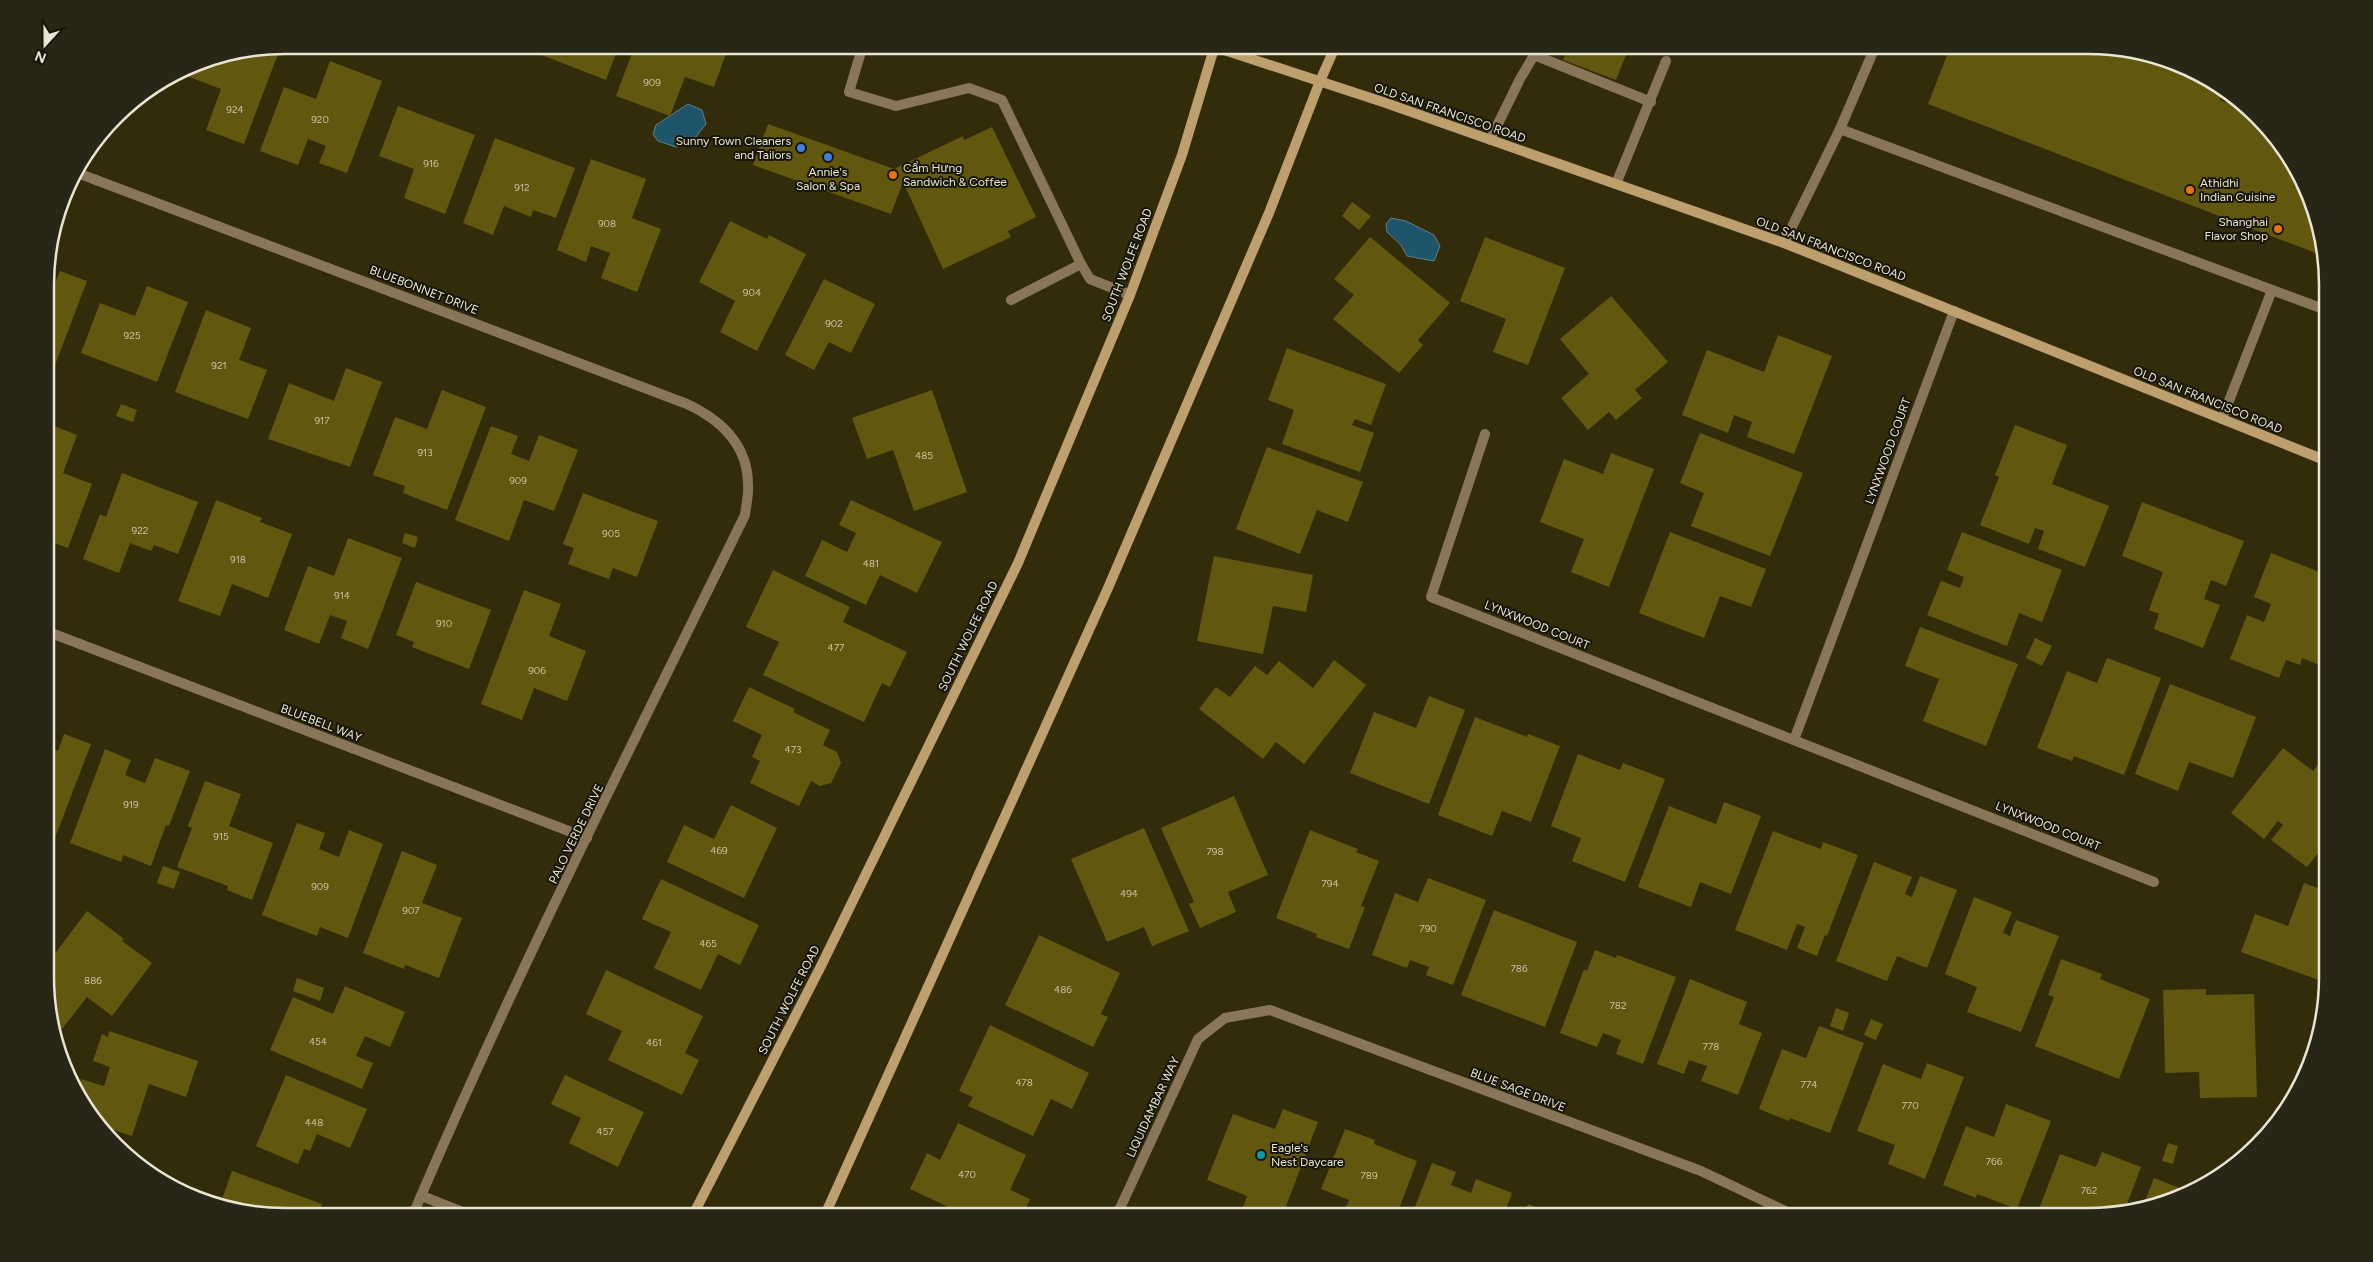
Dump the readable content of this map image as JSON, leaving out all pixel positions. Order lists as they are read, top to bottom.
{
  "streets": {
    "main road": ["OLD SAN FRANCISCO ROAD", "SOUTH WOLFE ROAD"],
    "street": [
      "BLUEBONNET DRIVE",
      "LYNXWOOD COURT",
      "BLUEBELL WAY",
      "PALO VERDE DRIVE",
      "BLUE SAGE DRIVE",
      "LIQUIDAMBAR WAY"
    ]
  },
  "crossings": [
    ["OLD SAN FRANCISCO ROAD", "LYNXWOOD COURT"],
    ["BLUEBONNET DRIVE", "PALO VERDE DRIVE"],
    ["BLUEBELL WAY", "PALO VERDE DRIVE"],
    ["BLUE SAGE DRIVE", "LIQUIDAMBAR WAY"]
  ],
  "places": [
    "Sunny Town Cleaners and Tailors",
    "Annie's Salon & Spa",
    "Cẩm Hưng Sandwich & Coffee",
    "Athidhi Indian Cuisine",
    "Shanghai Flavor Shop",
    "Eagle's Nest Daycare"
  ],
  "house_numbers": [
    "909",
    "924",
    "920",
    "916",
    "912",
    "908",
    "904",
    "902",
    "925",
    "921",
    "917",
    "913",
    "485",
    "909",
    "922",
    "905",
    "918",
    "481",
    "914",
    "910",
    "477",
    "906",
    "473",
    "919",
    "915",
    "469",
    "798",
    "794",
    "909",
    "494",
    "907",
    "790",
    "465",
    "786",
    "886",
    "486",
    "782",
    "454",
    "461",
    "778",
    "478",
    "774",
    "770",
    "448",
    "457",
    "766",
    "470",
    "789",
    "762"
  ],
  "north": "bottom"
}
